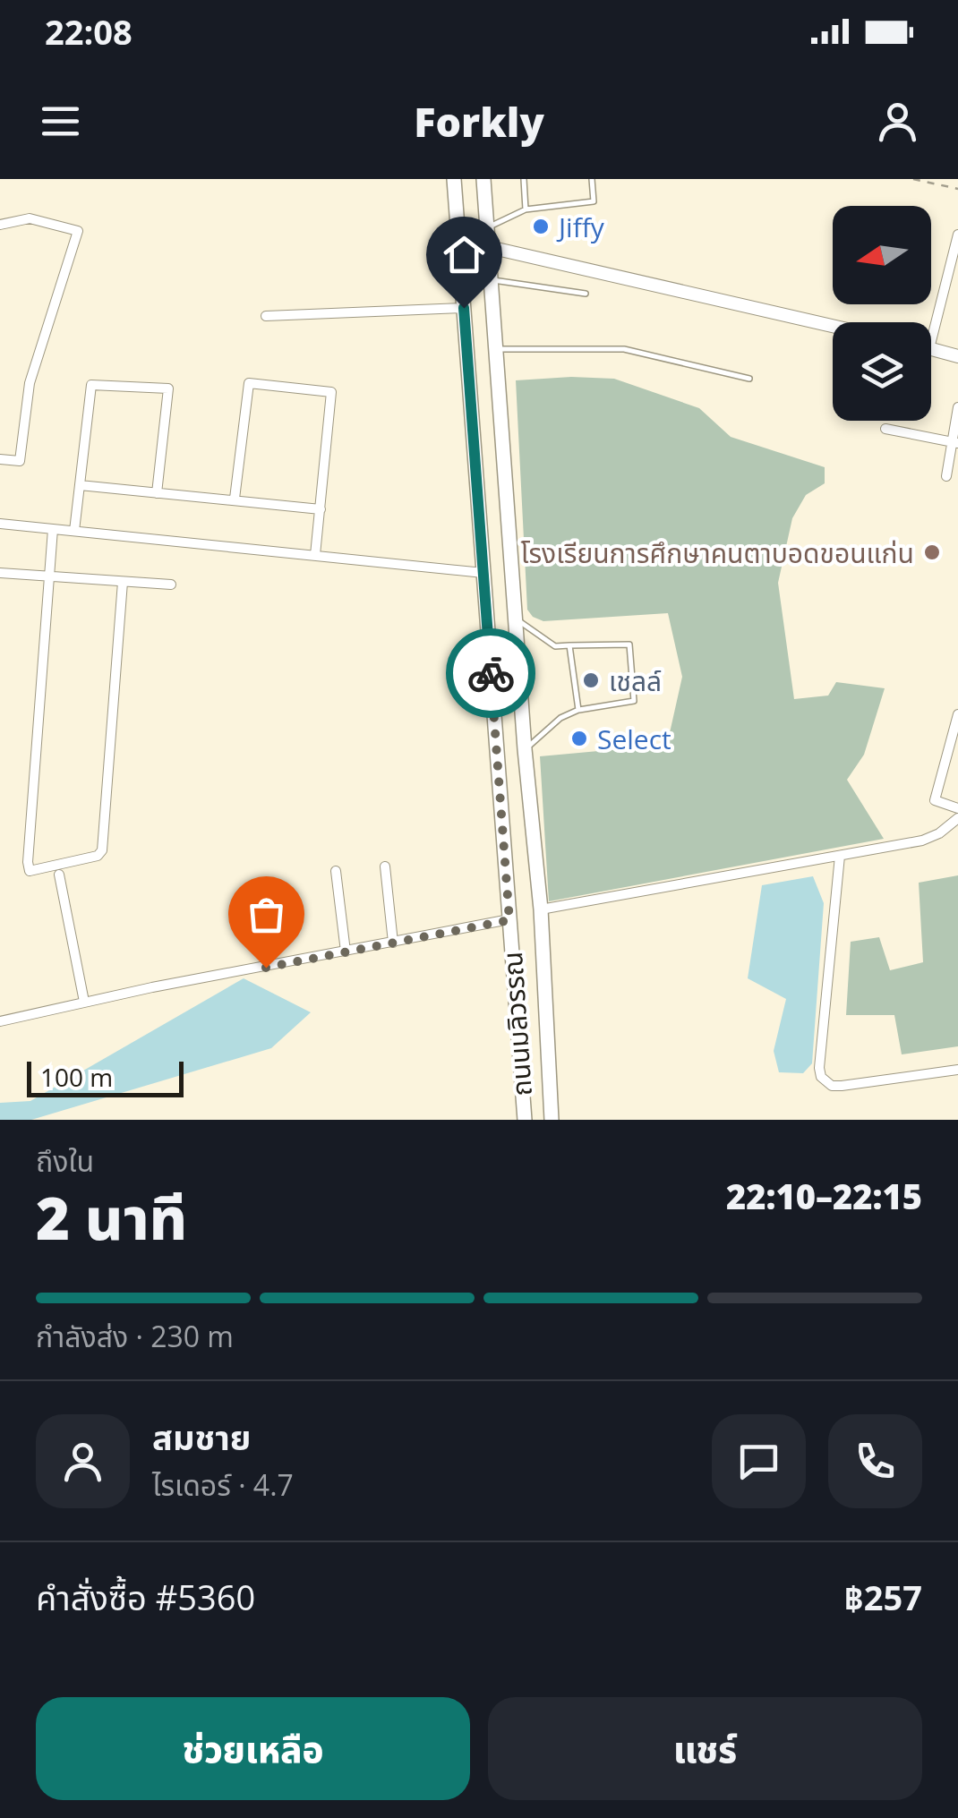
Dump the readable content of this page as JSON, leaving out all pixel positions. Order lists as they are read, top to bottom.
{
  "streets": {
    "main road": ["ถนนมลิวรรณ"]
  },
  "places": [
    "Jiffy",
    "โรงเรียนการศึกษาคนตาบอดขอนแก่น",
    "เชลล์",
    "Select"
  ],
  "scale_bar": "100 m",
  "north": "left",
  "page": {
    "status": "22:08",
    "header": "Forkly",
    "scale": "100 m",
    "heading": ["2 นาที", "ถึงใน", "22:10–22:15"],
    "panel": [
      "สมชาย",
      "ไรเดอร์ · 4.7",
      "คำสั่งซื้อ #5360",
      "฿257"
    ],
    "bar": "กำลังส่ง · 230 m",
    "buttons": ["ช่วยเหลือ", "แชร์"]
  }
}
